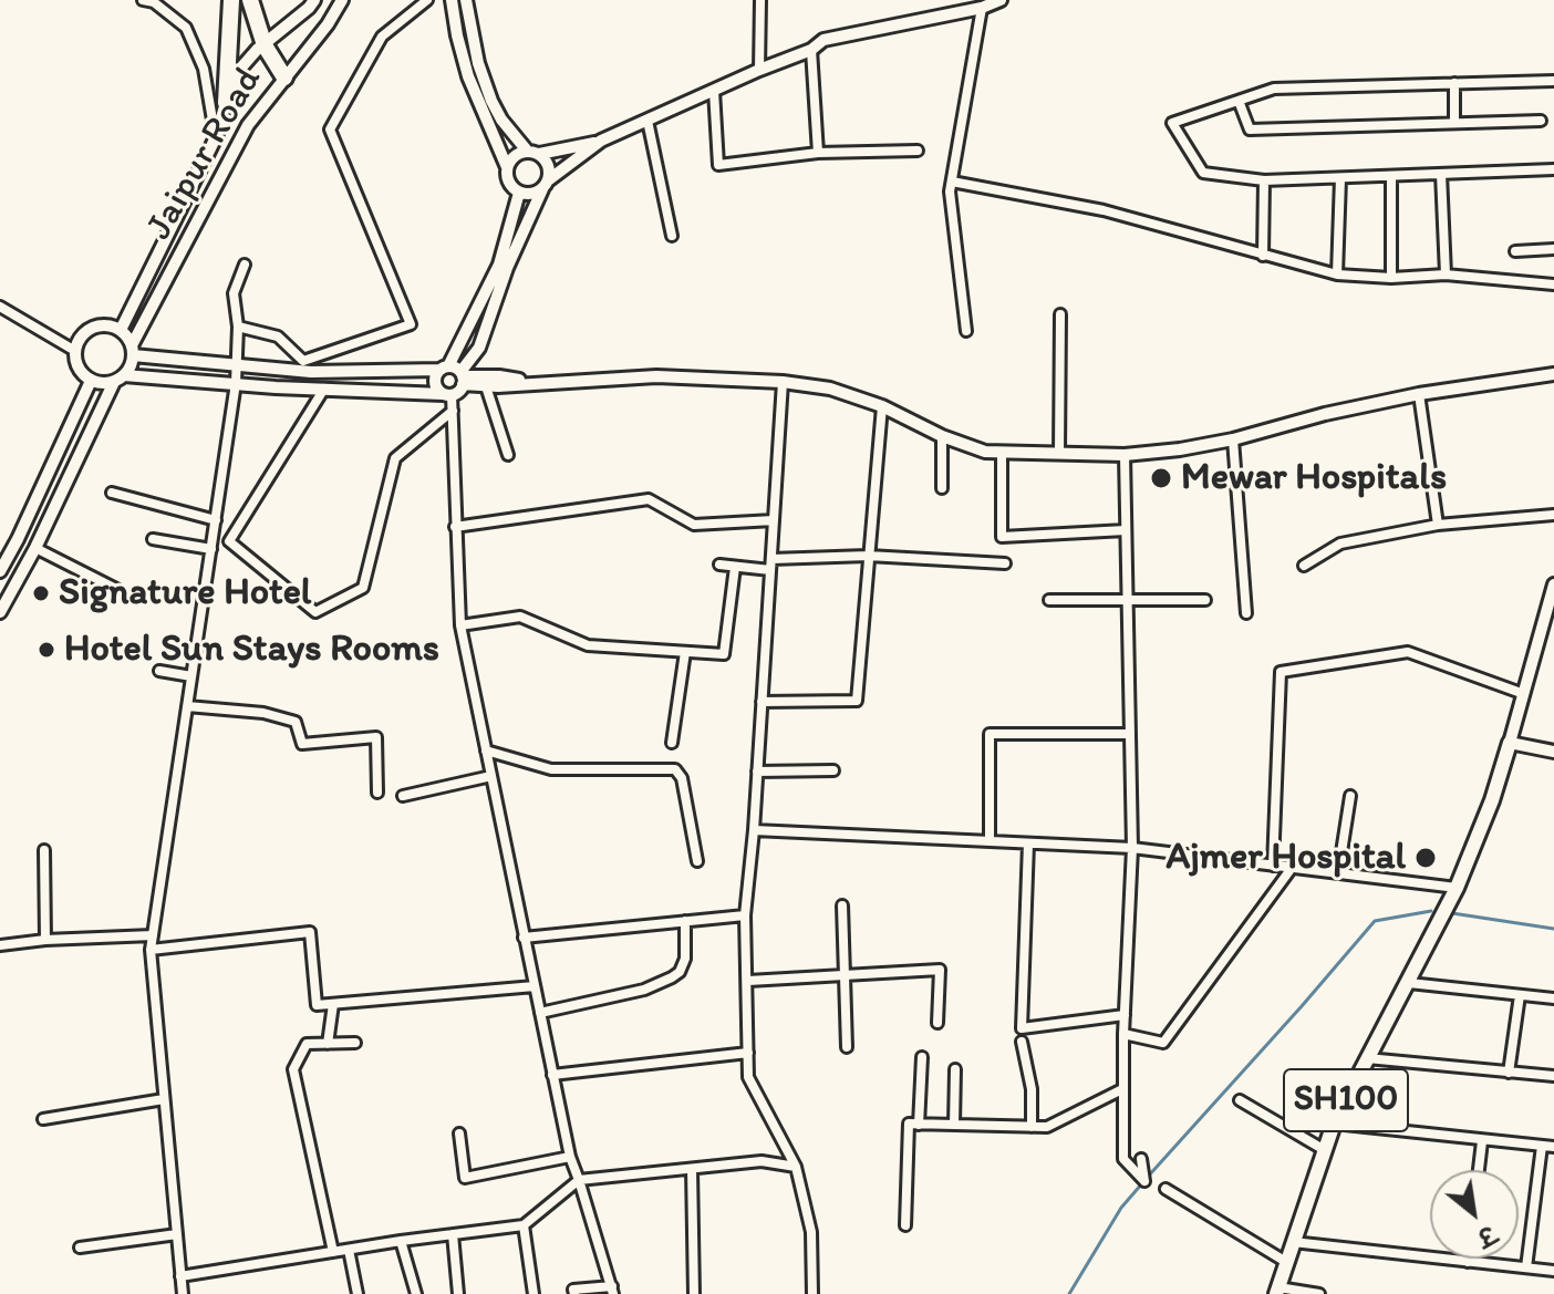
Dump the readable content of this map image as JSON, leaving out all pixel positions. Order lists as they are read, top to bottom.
{
  "streets": {
    "main road": ["SH100"],
    "street": ["Jaipur Road"]
  },
  "places": [
    "Mewar Hospitals",
    "Signature Hotel",
    "Hotel Sun Stays Rooms",
    "Ajmer Hospital"
  ],
  "north": "bottom right"
}
